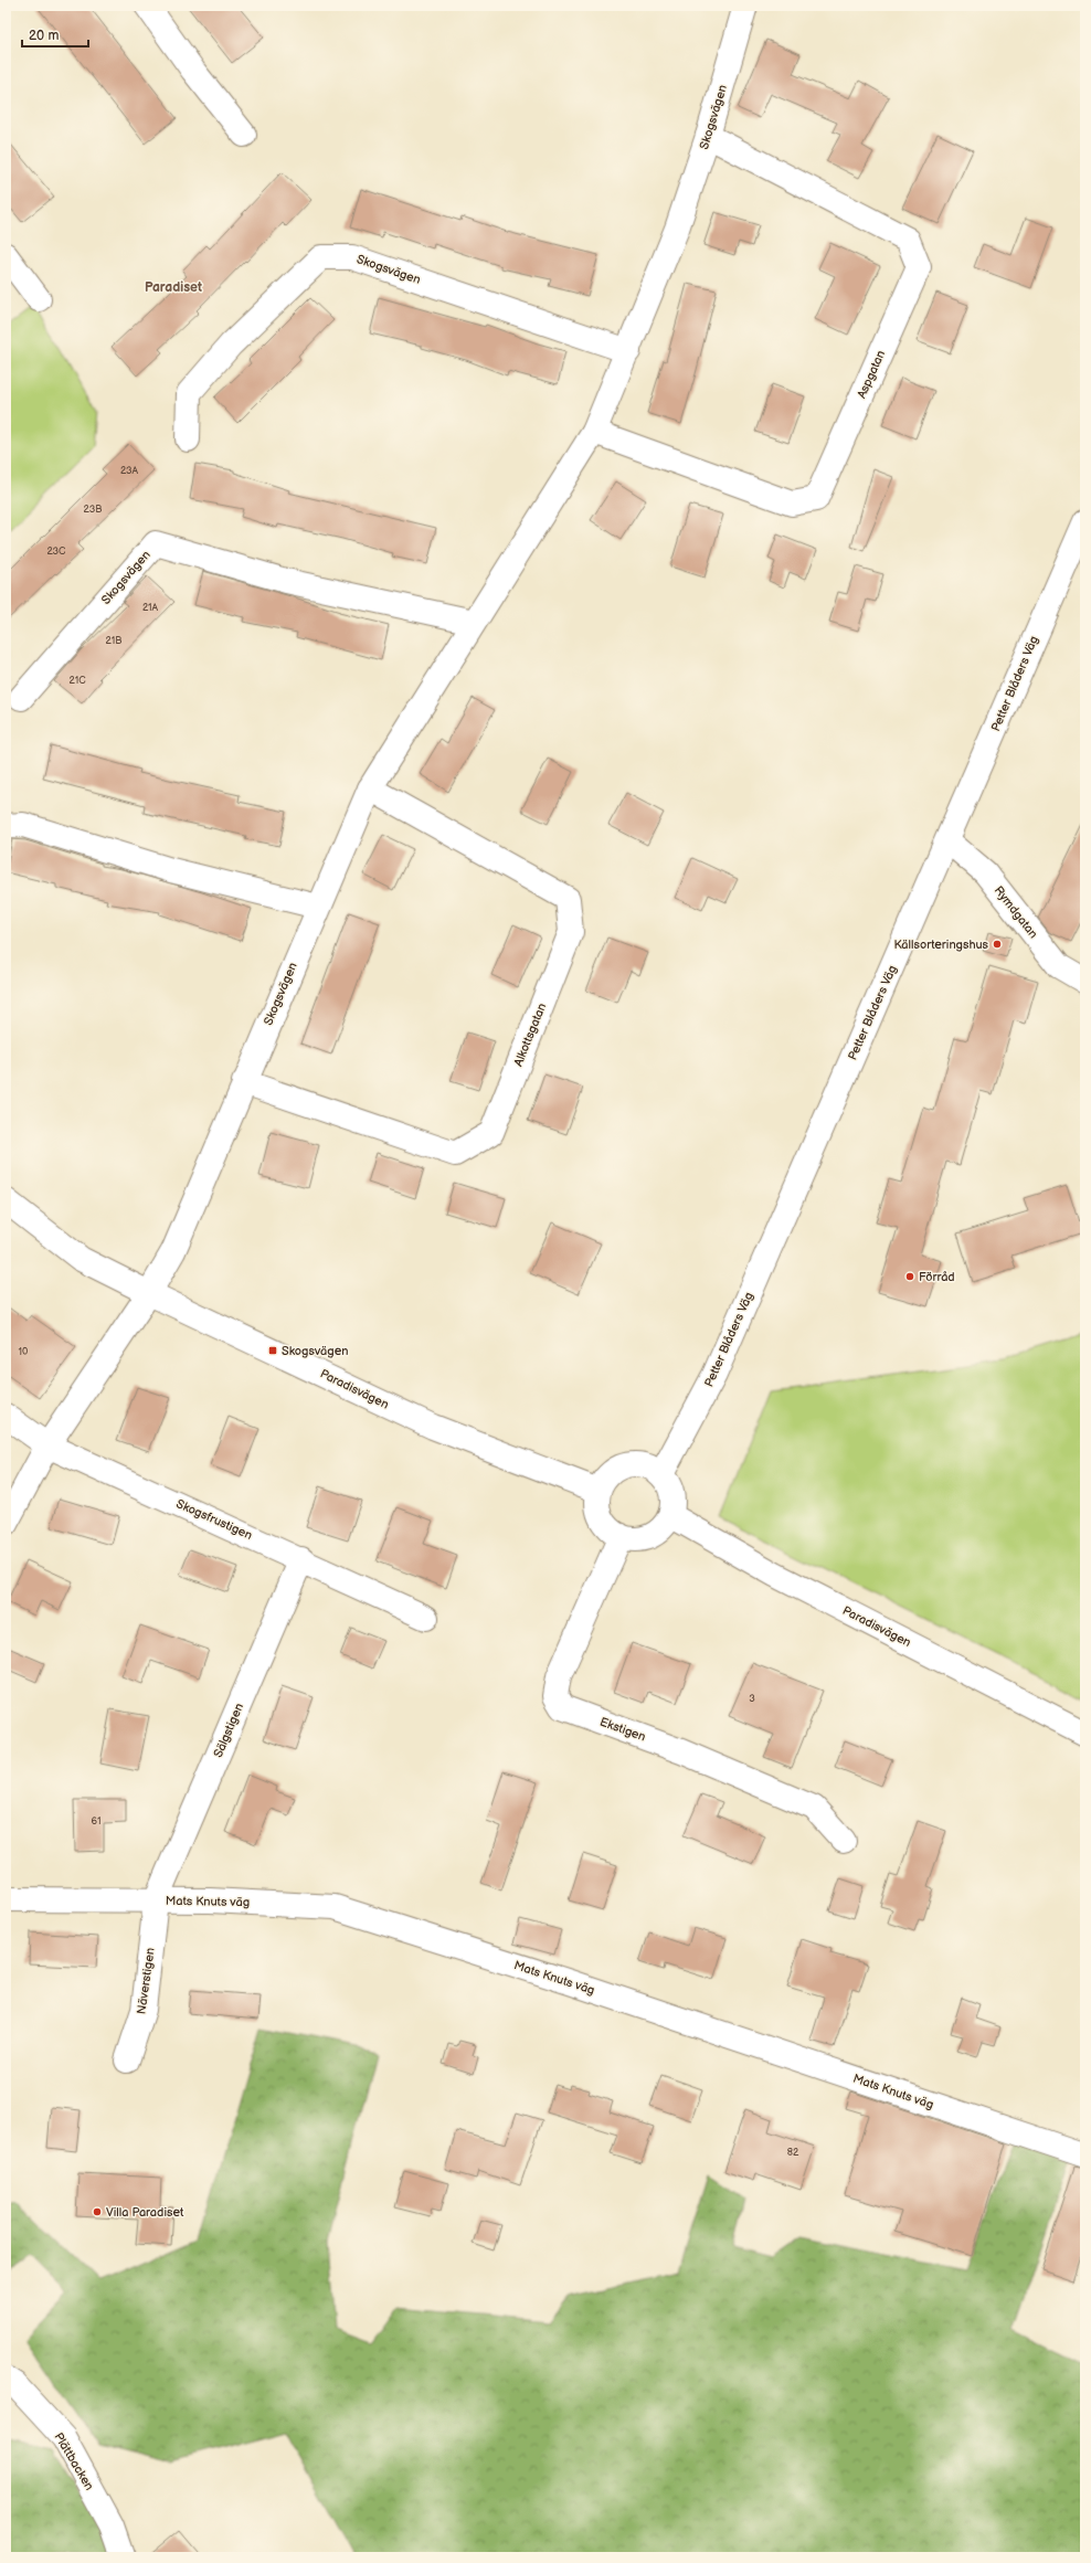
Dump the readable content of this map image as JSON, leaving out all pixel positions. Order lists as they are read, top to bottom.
{
  "streets": {
    "street": [
      "Skogsvägen",
      "Aspgatan",
      "Petter Blåders Väg",
      "Rymdgatan",
      "Alkottsgatan",
      "Paradisvägen",
      "Skogsfrustigen",
      "Ekstigen",
      "Sälgstigen",
      "Mats Knuts väg",
      "Näverstigen",
      "Plättbacken"
    ]
  },
  "crossings": [
    ["Skogsvägen", "Aspgatan"],
    ["Skogsvägen", "Alkottsgatan"],
    ["Skogsvägen", "Paradisvägen"],
    ["Skogsvägen", "Skogsfrustigen"],
    ["Petter Blåders Väg", "Rymdgatan"],
    ["Petter Blåders Väg", "Paradisvägen"],
    ["Petter Blåders Väg", "Ekstigen"],
    ["Paradisvägen", "Ekstigen"],
    ["Skogsfrustigen", "Sälgstigen"],
    ["Sälgstigen", "Mats Knuts väg"],
    ["Sälgstigen", "Näverstigen"],
    ["Mats Knuts väg", "Näverstigen"]
  ],
  "districts": ["Paradiset"],
  "places": {
    "other": ["Källsorteringshus", "Förråd", "Villa Paradiset"],
    "transit": ["Skogsvägen"]
  },
  "house_numbers": [
    "23A",
    "23B",
    "23C",
    "21A",
    "21B",
    "21C",
    "10",
    "3",
    "61",
    "82"
  ],
  "scale_bar": "20 m"
}
